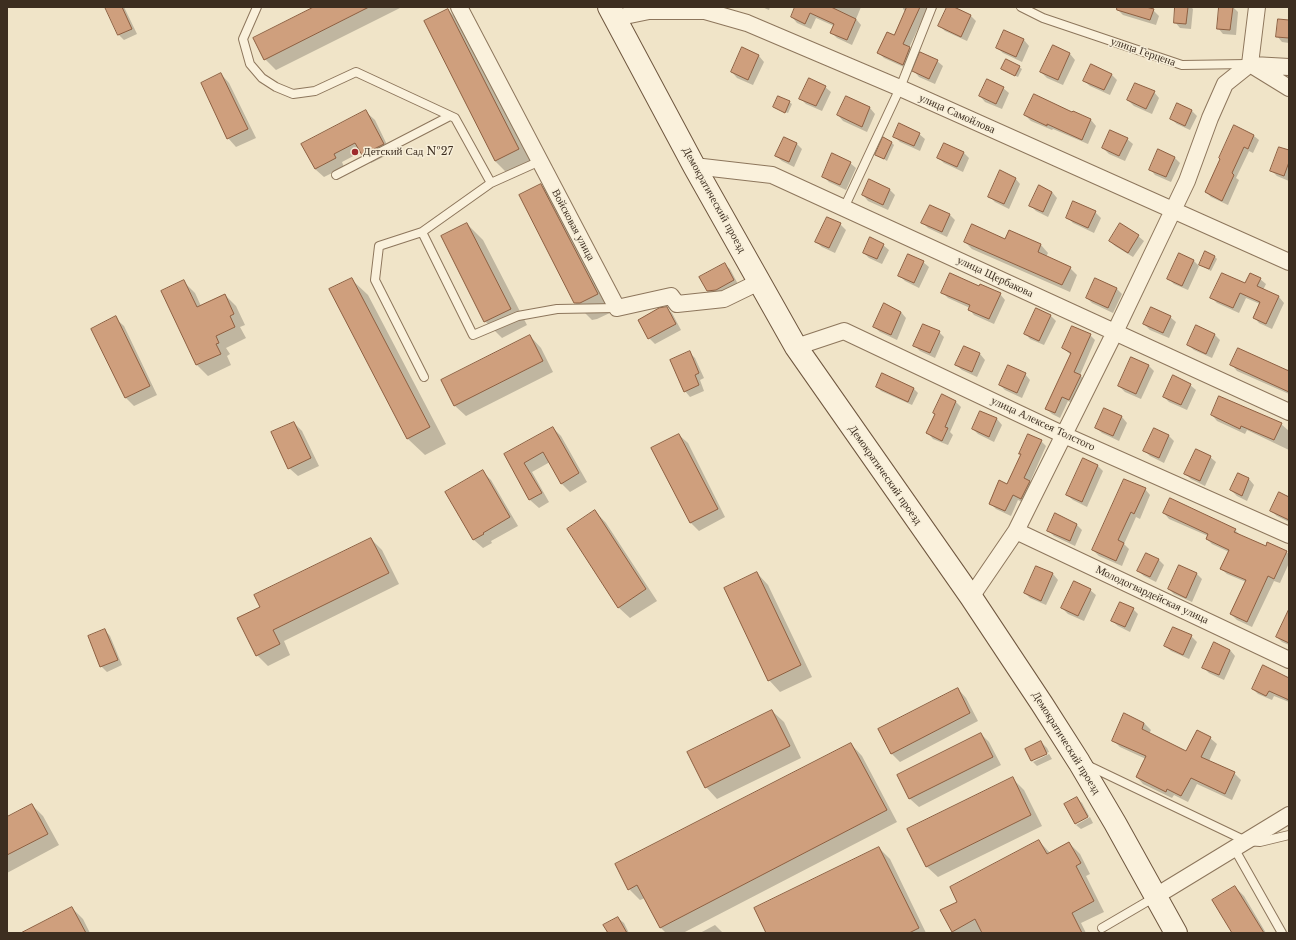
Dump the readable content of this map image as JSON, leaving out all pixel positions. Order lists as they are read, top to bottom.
{
  "streets": {
    "main road": ["Демократический проезд"],
    "street": [
      "улица Самойлова",
      "Войсковая улица",
      "улица Щербакова",
      "улица Алексея Толстого",
      "Молодогвардейская улица"
    ],
    "lane": ["улица Герцена"]
  },
  "crossings": [
    ["улица Самойлова", "Демократический проезд"],
    ["Демократический проезд", "улица Щербакова"],
    ["Демократический проезд", "улица Алексея Толстого"]
  ],
  "places": ["Детский Сад №27"]
}
